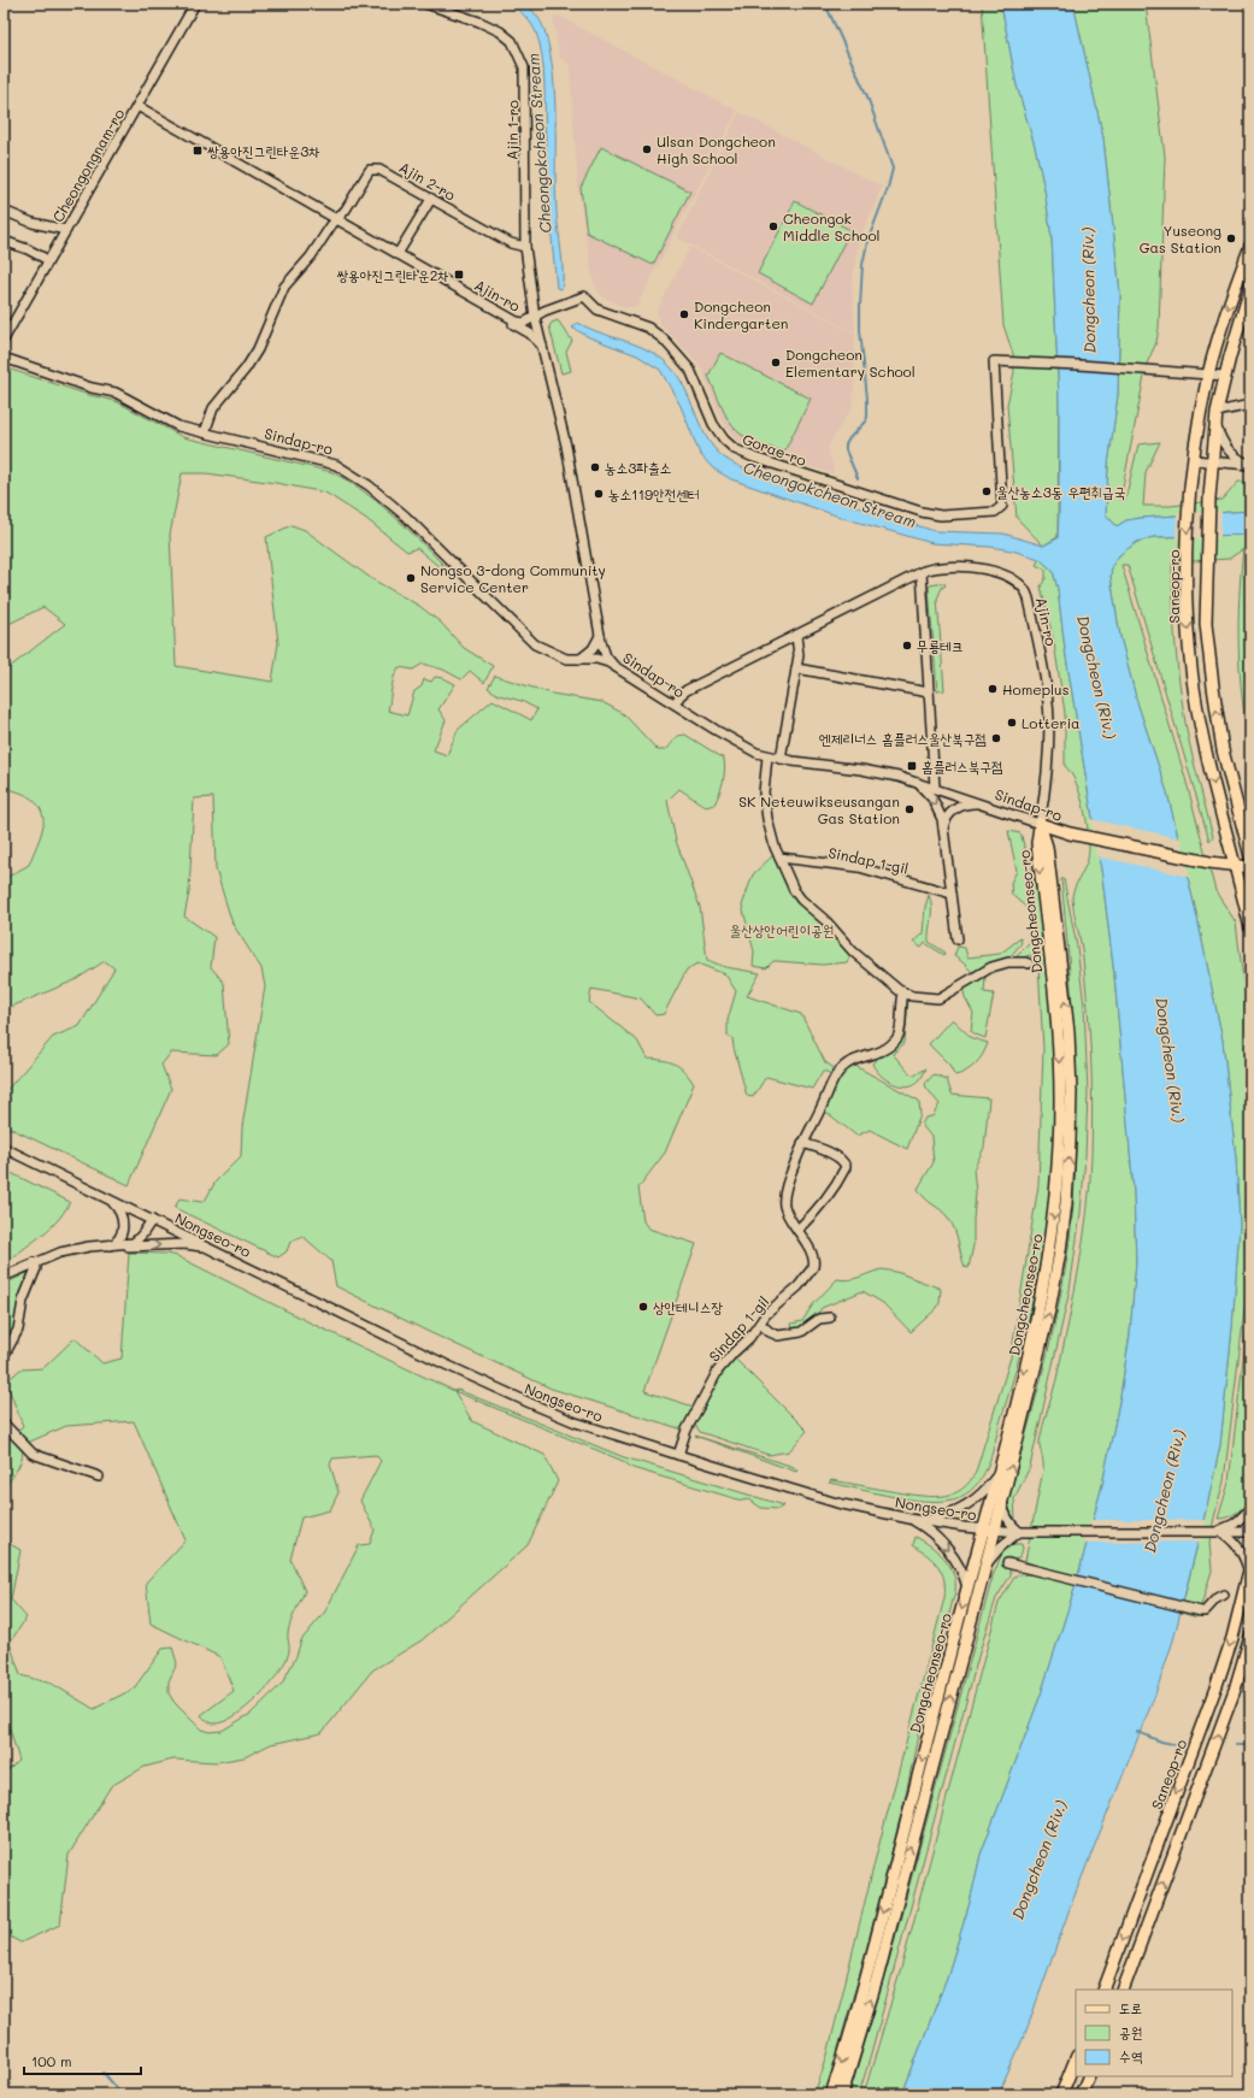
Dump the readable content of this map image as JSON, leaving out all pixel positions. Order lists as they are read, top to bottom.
{
  "streets": {
    "main road": ["Sindap-ro", "Saneop-ro", "Dongcheonseo-ro"],
    "street": [
      "Ajin 1-ro",
      "Cheongongnam-ro",
      "Ajin 2-ro",
      "Ajin-ro",
      "Gorae-ro",
      "Sindap 1-gil",
      "Nongseo-ro"
    ]
  },
  "crossings": [
    ["Ajin 1-ro", "Ajin 2-ro"],
    ["Ajin 1-ro", "Ajin-ro"],
    ["Ajin 1-ro", "Gorae-ro"],
    ["Cheongongnam-ro", "Ajin-ro"],
    ["Ajin 2-ro", "Ajin-ro"],
    ["Ajin-ro", "Sindap-ro"],
    ["Ajin-ro", "Gorae-ro"],
    ["Ajin-ro", "Dongcheonseo-ro"],
    ["Sindap-ro", "Saneop-ro"],
    ["Sindap-ro", "Dongcheonseo-ro"],
    ["Gorae-ro", "Saneop-ro"],
    ["Sindap 1-gil", "Nongseo-ro"],
    ["Dongcheonseo-ro", "Nongseo-ro"]
  ],
  "water": ["Cheongokcheon Stream", "Dongcheon (Riv.)"],
  "parks": ["울산상안어린이공원"],
  "places": {
    "other": [
      "Ulsan Dongcheon High School",
      "Cheongok Middle School",
      "Yuseong Gas Station",
      "Dongcheon Kindergarten",
      "Dongcheon Elementary School",
      "농소3파출소",
      "울산농소3동 우편취급국",
      "농소119안전센터",
      "Nongso 3-dong Community Service Center",
      "무룡테크",
      "Homeplus",
      "Lotteria",
      "엔제리너스 홈플러스울산북구점",
      "SK Neteuwikseusangan Gas Station",
      "상안테니스장"
    ],
    "transit": ["쌍용아진그린타운3차", "쌍용아진그린타운2차", "홈플러스북구점"]
  },
  "legend": ["도로", "공원", "수역"],
  "scale_bar": "100 m"
}
